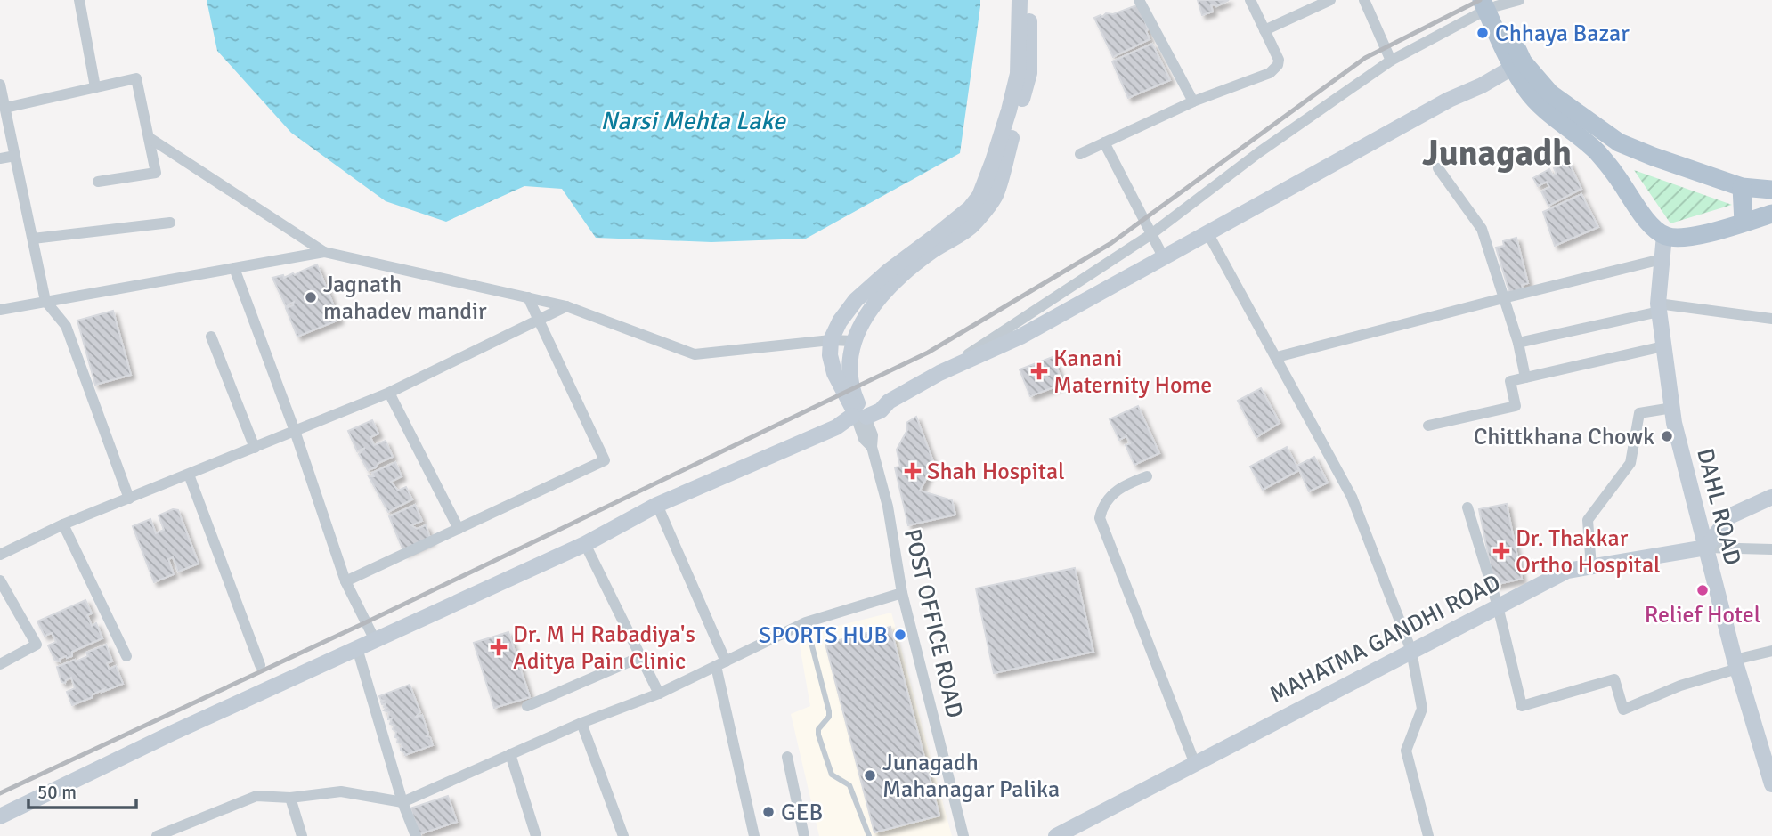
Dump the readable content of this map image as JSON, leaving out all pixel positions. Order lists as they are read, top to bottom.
{
  "streets": {
    "main road": ["DAHL ROAD", "MAHATMA GANDHI ROAD"],
    "street": ["POST OFFICE ROAD"]
  },
  "crossings": [
    ["DAHL ROAD", "MAHATMA GANDHI ROAD"]
  ],
  "districts": ["Junagadh"],
  "water": ["Narsi Mehta Lake"],
  "places": {
    "other": [
      "Chhaya Bazar",
      "Jagnath mahadev mandir",
      "Chittkhana Chowk",
      "Relief Hotel",
      "SPORTS HUB",
      "Junagadh Mahanagar Palika",
      "GEB"
    ],
    "health": [
      "Kanani Maternity Home",
      "Shah Hospital",
      "Dr. Thakkar Ortho Hospital",
      "Dr. M H Rabadiya's Aditya Pain Clinic"
    ]
  },
  "scale_bar": "50 m"
}
